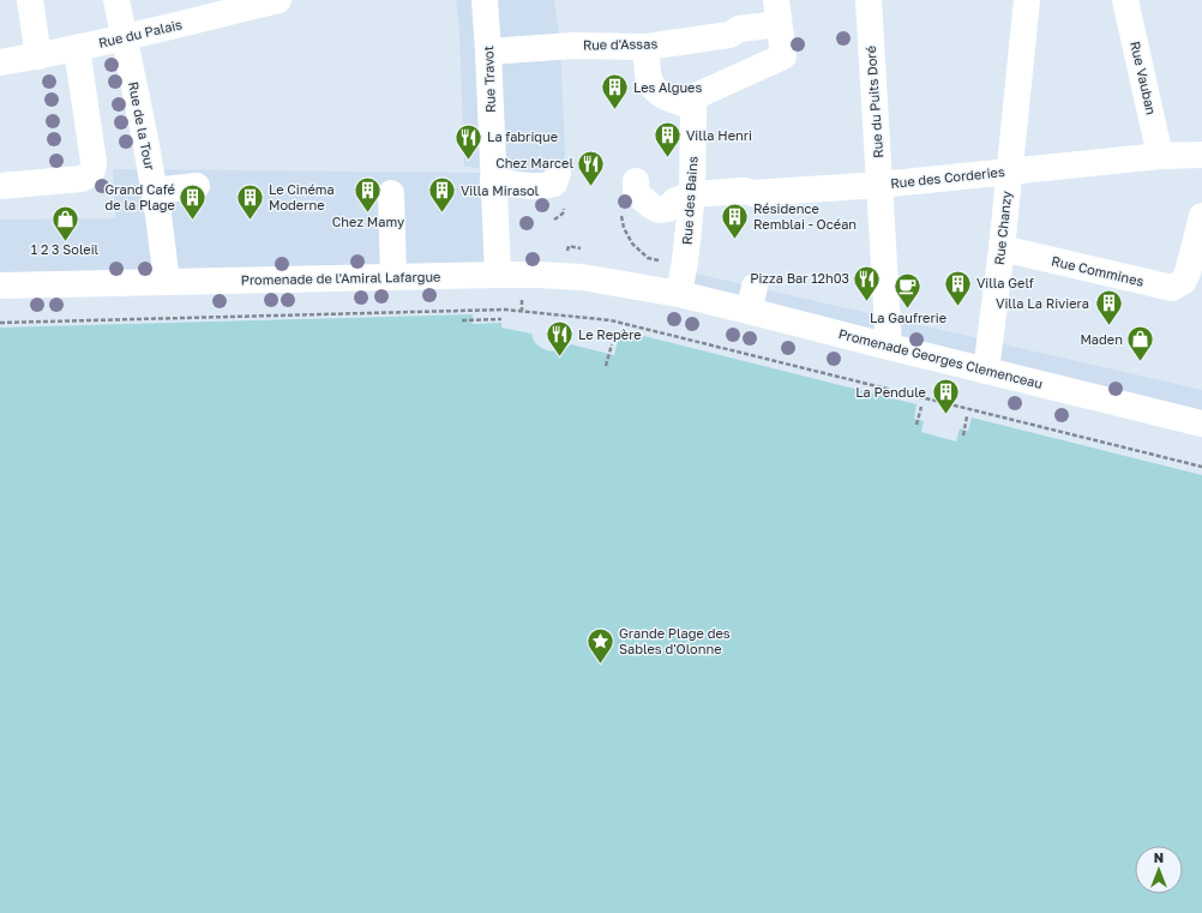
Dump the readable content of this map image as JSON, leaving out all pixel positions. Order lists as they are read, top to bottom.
{
  "streets": {
    "street": [
      "Rue du Palais",
      "Rue d'Assas",
      "Rue Vauban",
      "Rue Travot",
      "Rue du Puits Doré",
      "Rue de la Tour",
      "Rue des Corderies",
      "Rue des Bains",
      "Rue Chanzy",
      "Rue Commines",
      "Promenade de l'Amiral Lafargue",
      "Promenade Georges Clemenceau"
    ]
  },
  "crossings": [
    ["Rue du Palais", "Rue de la Tour"],
    ["Rue d'Assas", "Rue Travot"],
    ["Rue Vauban", "Rue des Corderies"],
    ["Rue Travot", "Promenade de l'Amiral Lafargue"],
    ["Rue du Puits Doré", "Rue des Corderies"],
    ["Rue du Puits Doré", "Promenade Georges Clemenceau"],
    ["Rue de la Tour", "Promenade de l'Amiral Lafargue"],
    ["Rue des Corderies", "Rue des Bains"],
    ["Rue des Corderies", "Rue Chanzy"],
    ["Rue des Bains", "Promenade de l'Amiral Lafargue"],
    ["Rue des Bains", "Promenade Georges Clemenceau"],
    ["Rue Chanzy", "Rue Commines"],
    ["Rue Chanzy", "Promenade Georges Clemenceau"],
    ["Promenade de l'Amiral Lafargue", "Promenade Georges Clemenceau"]
  ],
  "places": {
    "building": [
      "Les Algues",
      "Villa Henri",
      "Chez Mamy",
      "Villa Mirasol",
      "Grand Café de la Plage",
      "Le Cinéma Moderne",
      "Résidence Remblai - Océan",
      "Villa Gelf",
      "Villa La Riviera",
      "La Pendule"
    ],
    "restaurant": [
      "La fabrique",
      "Chez Marcel",
      "Pizza Bar 12h03",
      "Le Repère"
    ],
    "shop": ["1 2 3 Soleil", "Maden"],
    "cafe": ["La Gaufrerie"],
    "place": ["Grande Plage des Sables d'Olonne"]
  },
  "north": "top"
}
